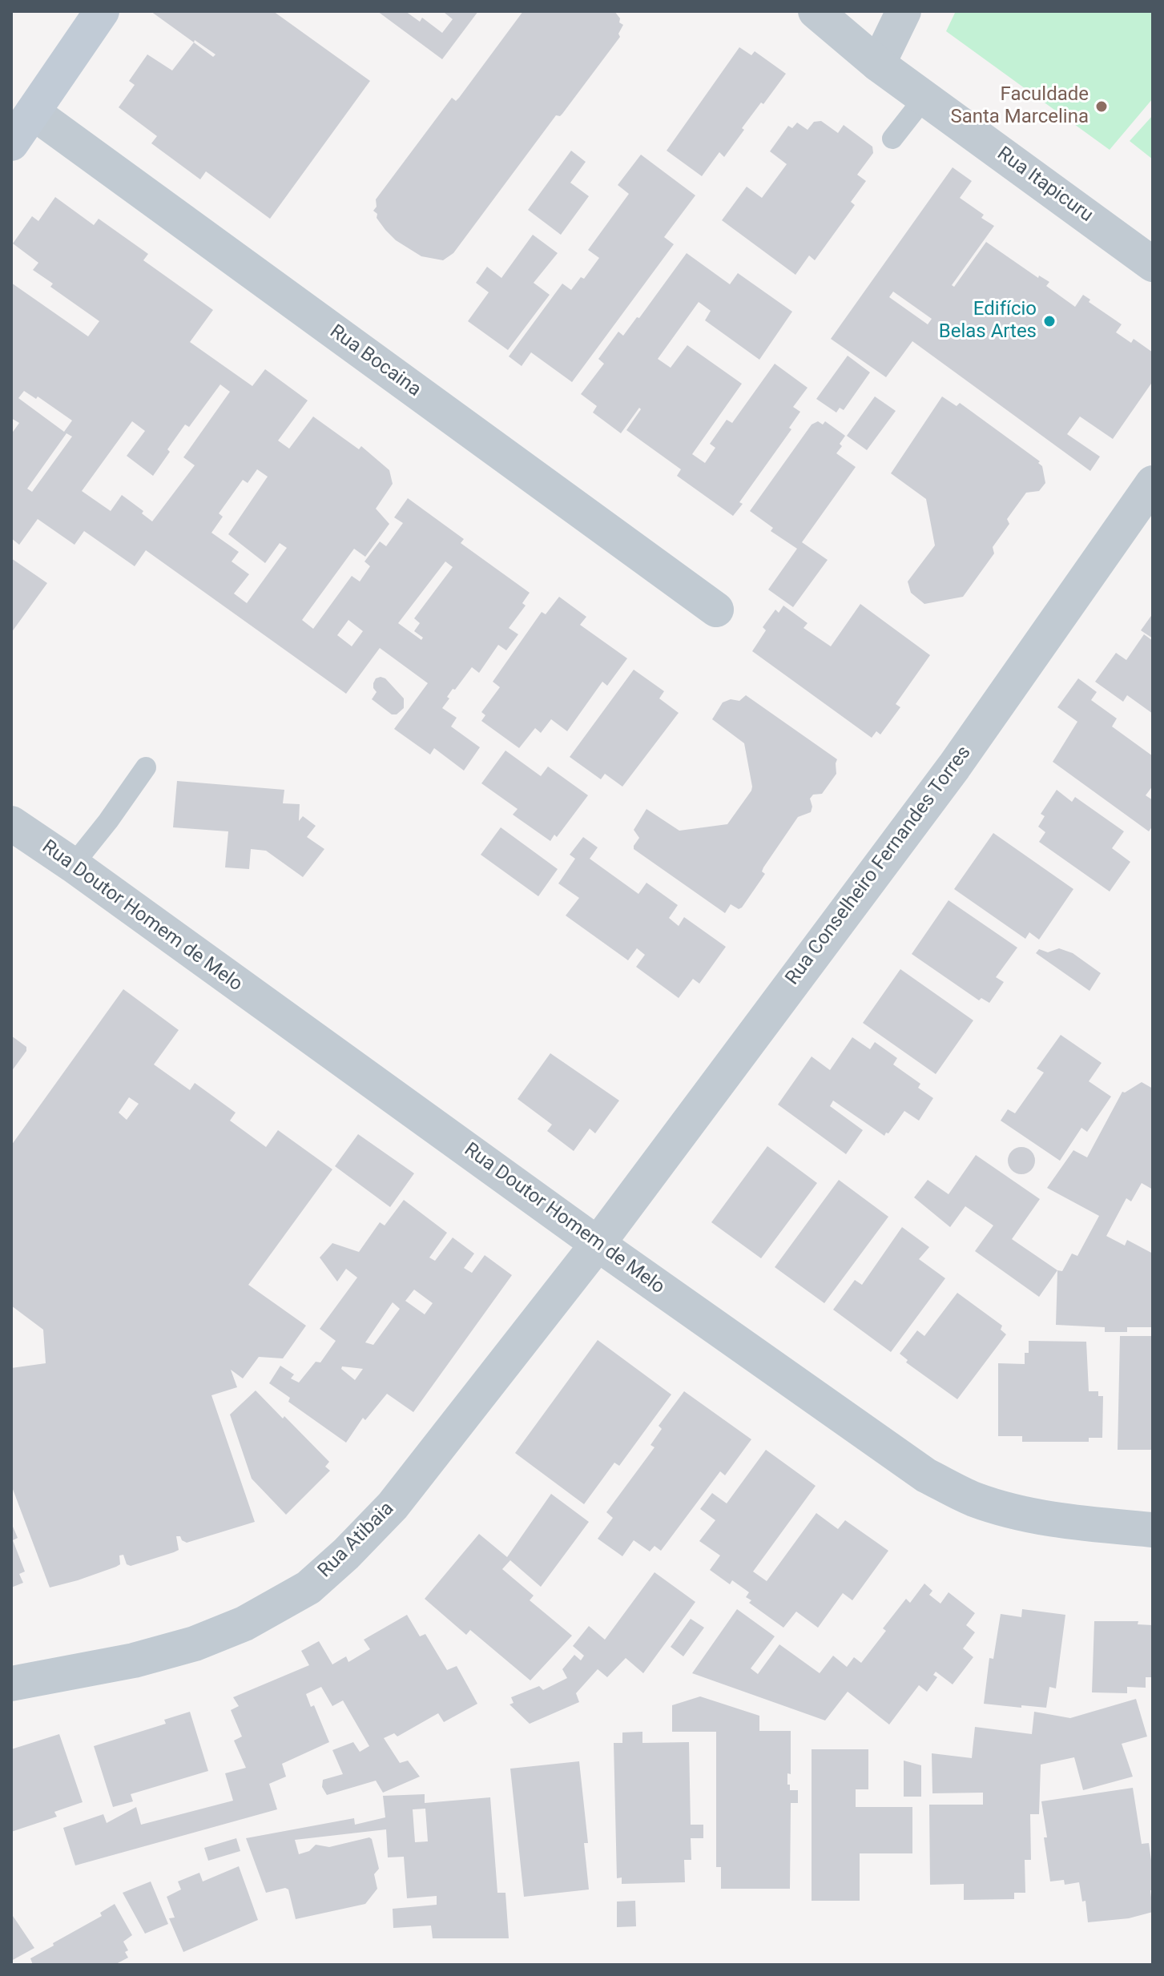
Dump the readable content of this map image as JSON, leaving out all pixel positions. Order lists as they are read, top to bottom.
{
  "streets": {
    "street": [
      "Rua Itapicuru",
      "Rua Bocaina",
      "Rua Conselheiro Fernandes Torres",
      "Rua Doutor Homem de Melo",
      "Rua Atibaia"
    ]
  },
  "crossings": [
    ["Rua Conselheiro Fernandes Torres", "Rua Doutor Homem de Melo"],
    ["Rua Conselheiro Fernandes Torres", "Rua Atibaia"],
    ["Rua Doutor Homem de Melo", "Rua Atibaia"]
  ],
  "places": ["Faculdade Santa Marcelina", "Edifício Belas Artes"]
}
